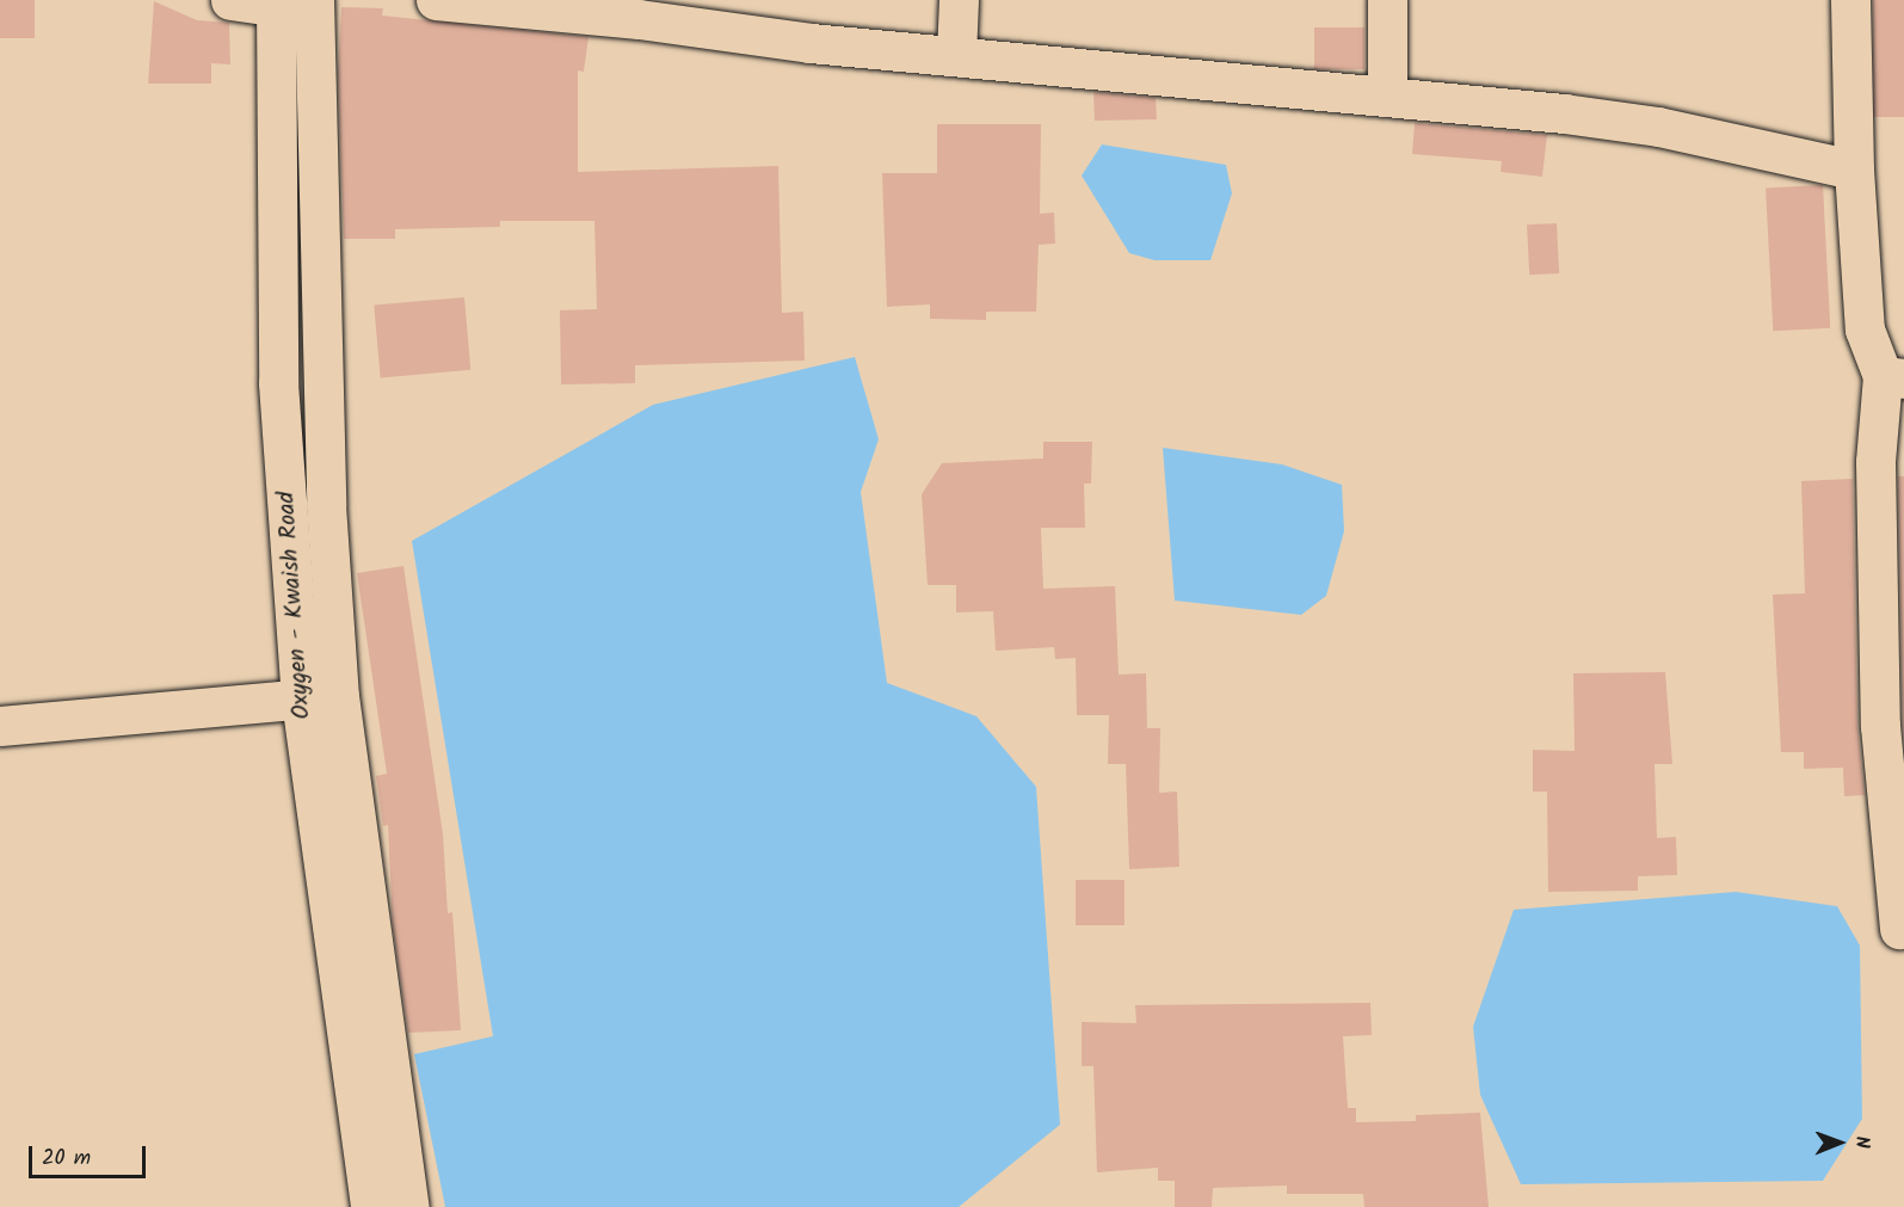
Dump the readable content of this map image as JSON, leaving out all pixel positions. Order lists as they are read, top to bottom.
{
  "streets": {
    "street": ["Oxygen - Kwaish Road"]
  },
  "scale_bar": "20 m",
  "north": "right"
}
